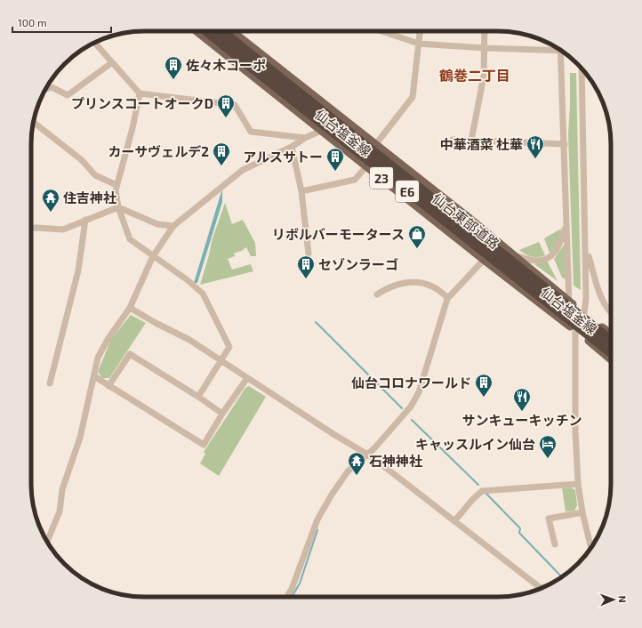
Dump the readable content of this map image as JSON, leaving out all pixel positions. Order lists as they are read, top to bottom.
{
  "streets": {
    "highway": ["E6", "仙台東部道路"],
    "main road": ["仙台塩釜線", "23"]
  },
  "districts": ["鶴巻二丁目"],
  "places": {
    "building": [
      "佐々木コーポ",
      "プリンスコートオークD",
      "カーサヴェルデ2",
      "アルスサトー",
      "セゾンラーゴ",
      "仙台コロナワールド"
    ],
    "restaurant": ["中華酒菜 杜華", "サンキューキッチン"],
    "temple": ["住吉神社", "石神神社"],
    "shop": ["リボルバーモータース"],
    "hotel": ["キャッスルイン仙台"]
  },
  "scale_bar": "100 m",
  "north": "right"
}
